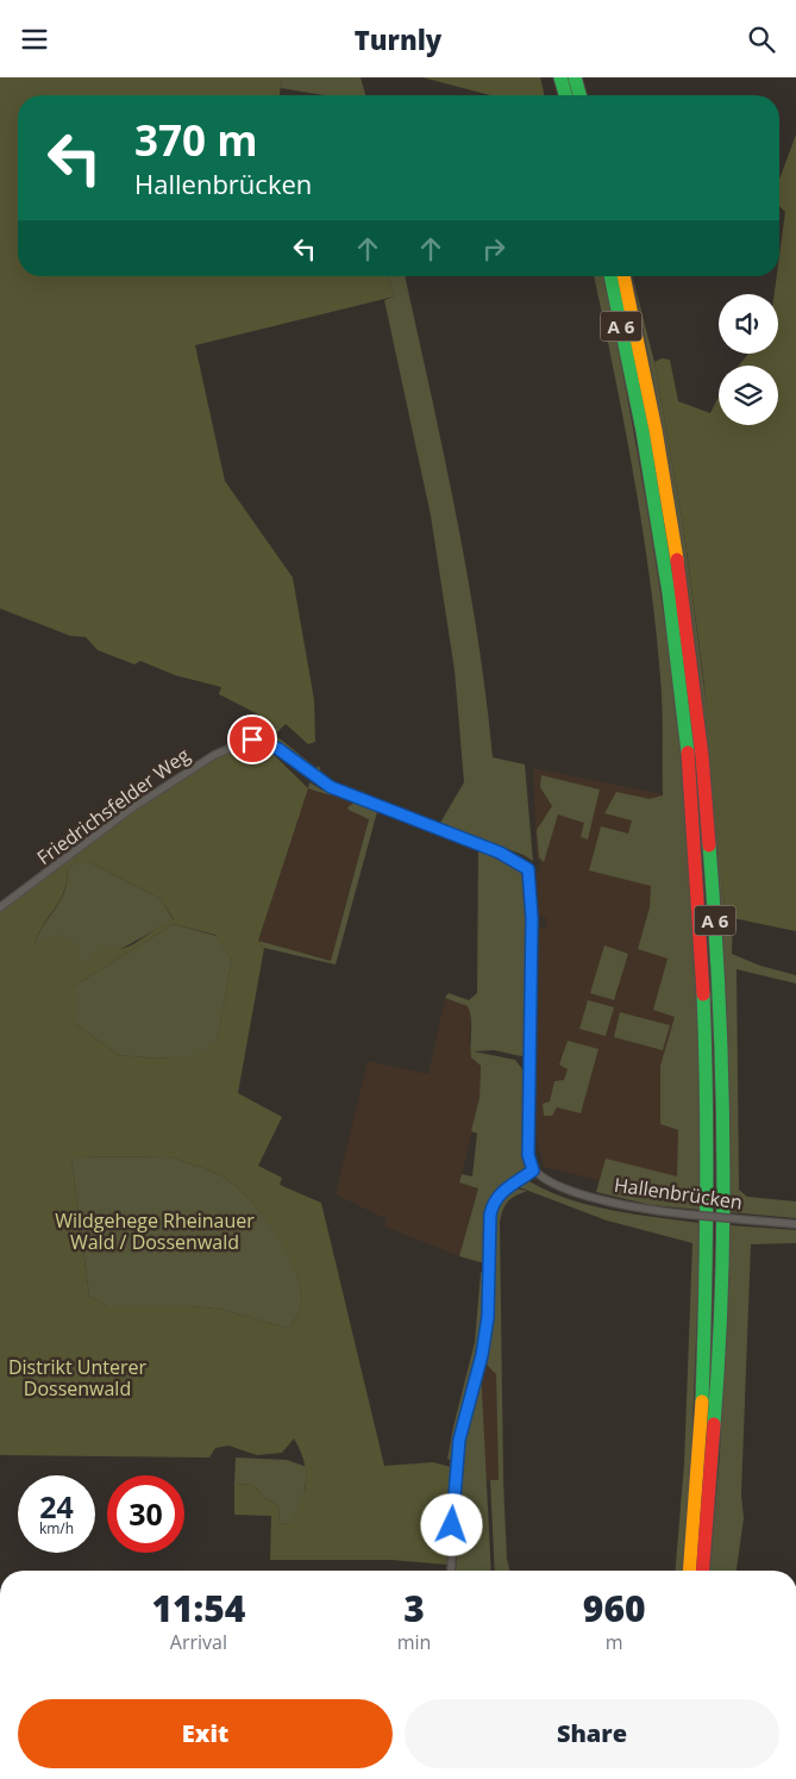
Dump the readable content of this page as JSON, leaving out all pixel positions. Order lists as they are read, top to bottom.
{
  "streets": {
    "highway": ["A 6"],
    "street": ["Friedrichsfelder Weg", "Hallenbrücken"]
  },
  "crossings": [
    ["Friedrichsfelder Weg", "Hallenbrücken"]
  ],
  "parks": ["Wildgehege Rheinauer Wald / Dossenwald", "Distrikt Unterer Dossenwald"],
  "page": {
    "header": "Turnly",
    "turn": ["370 m", "Hallenbrücken"],
    "speed": "24 km/h",
    "limit": "30",
    "eta": [
      "11:54",
      "Arrival",
      "3",
      "min",
      "960",
      "m"
    ],
    "buttons": ["Exit", "Share"]
  }
}
